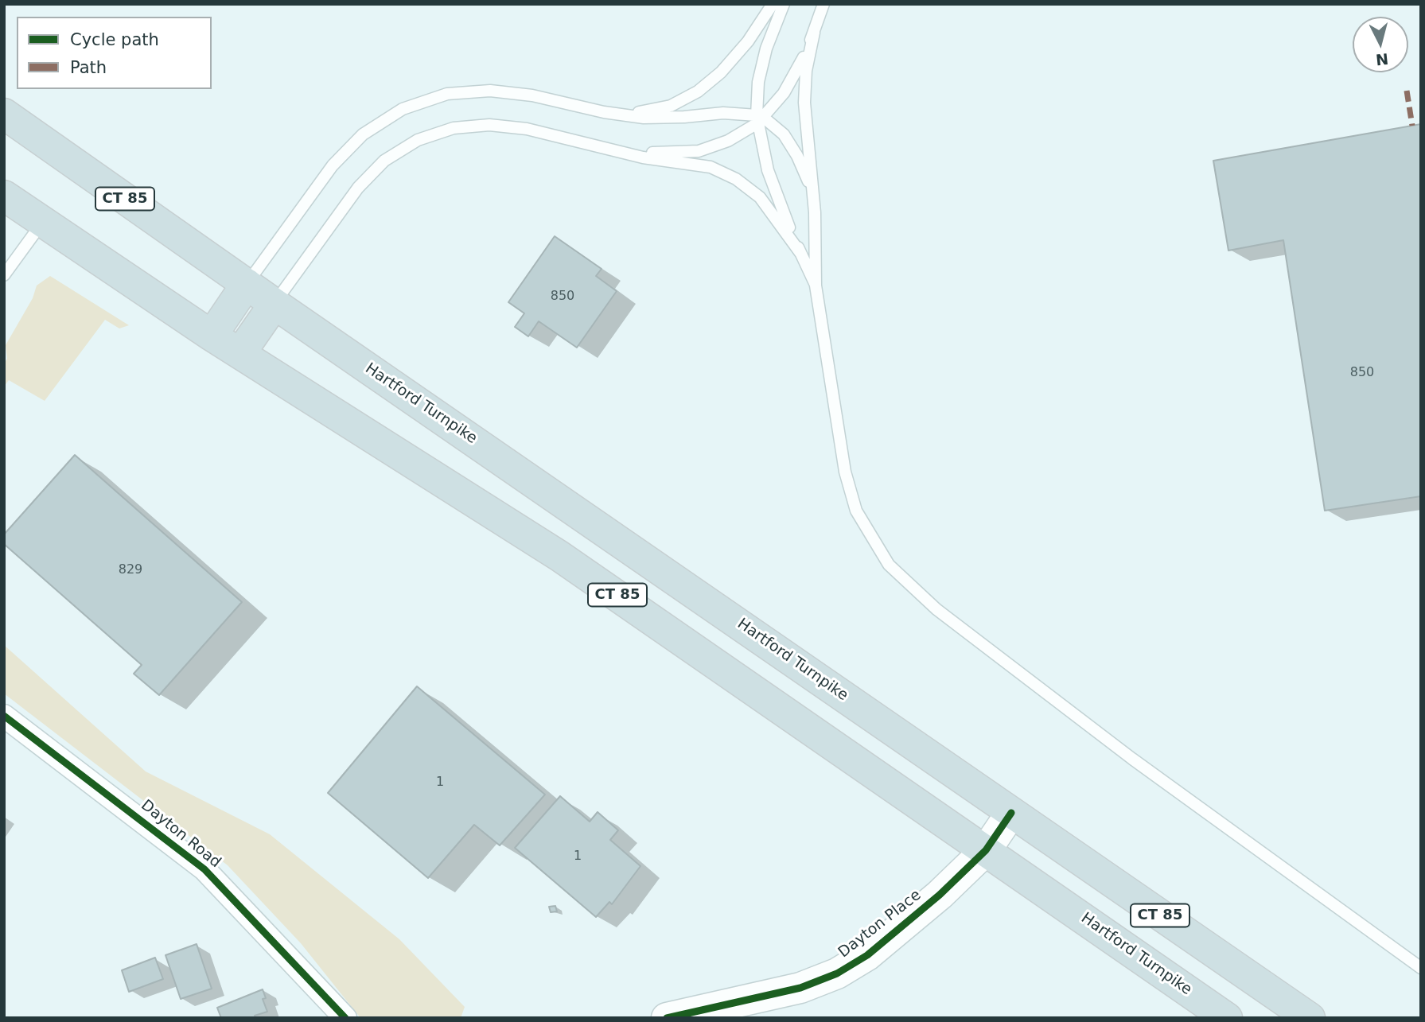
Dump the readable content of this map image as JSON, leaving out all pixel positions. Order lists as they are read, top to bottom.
{
  "streets": {
    "highway": ["CT 85", "Hartford Turnpike"],
    "street": ["Dayton Road", "Dayton Place"]
  },
  "crossings": [
    ["Hartford Turnpike", "Dayton Place"]
  ],
  "house_numbers": [
    "850",
    "850",
    "829",
    "1",
    "1"
  ],
  "legend": ["Cycle path", "Path"],
  "north": "bottom"
}
